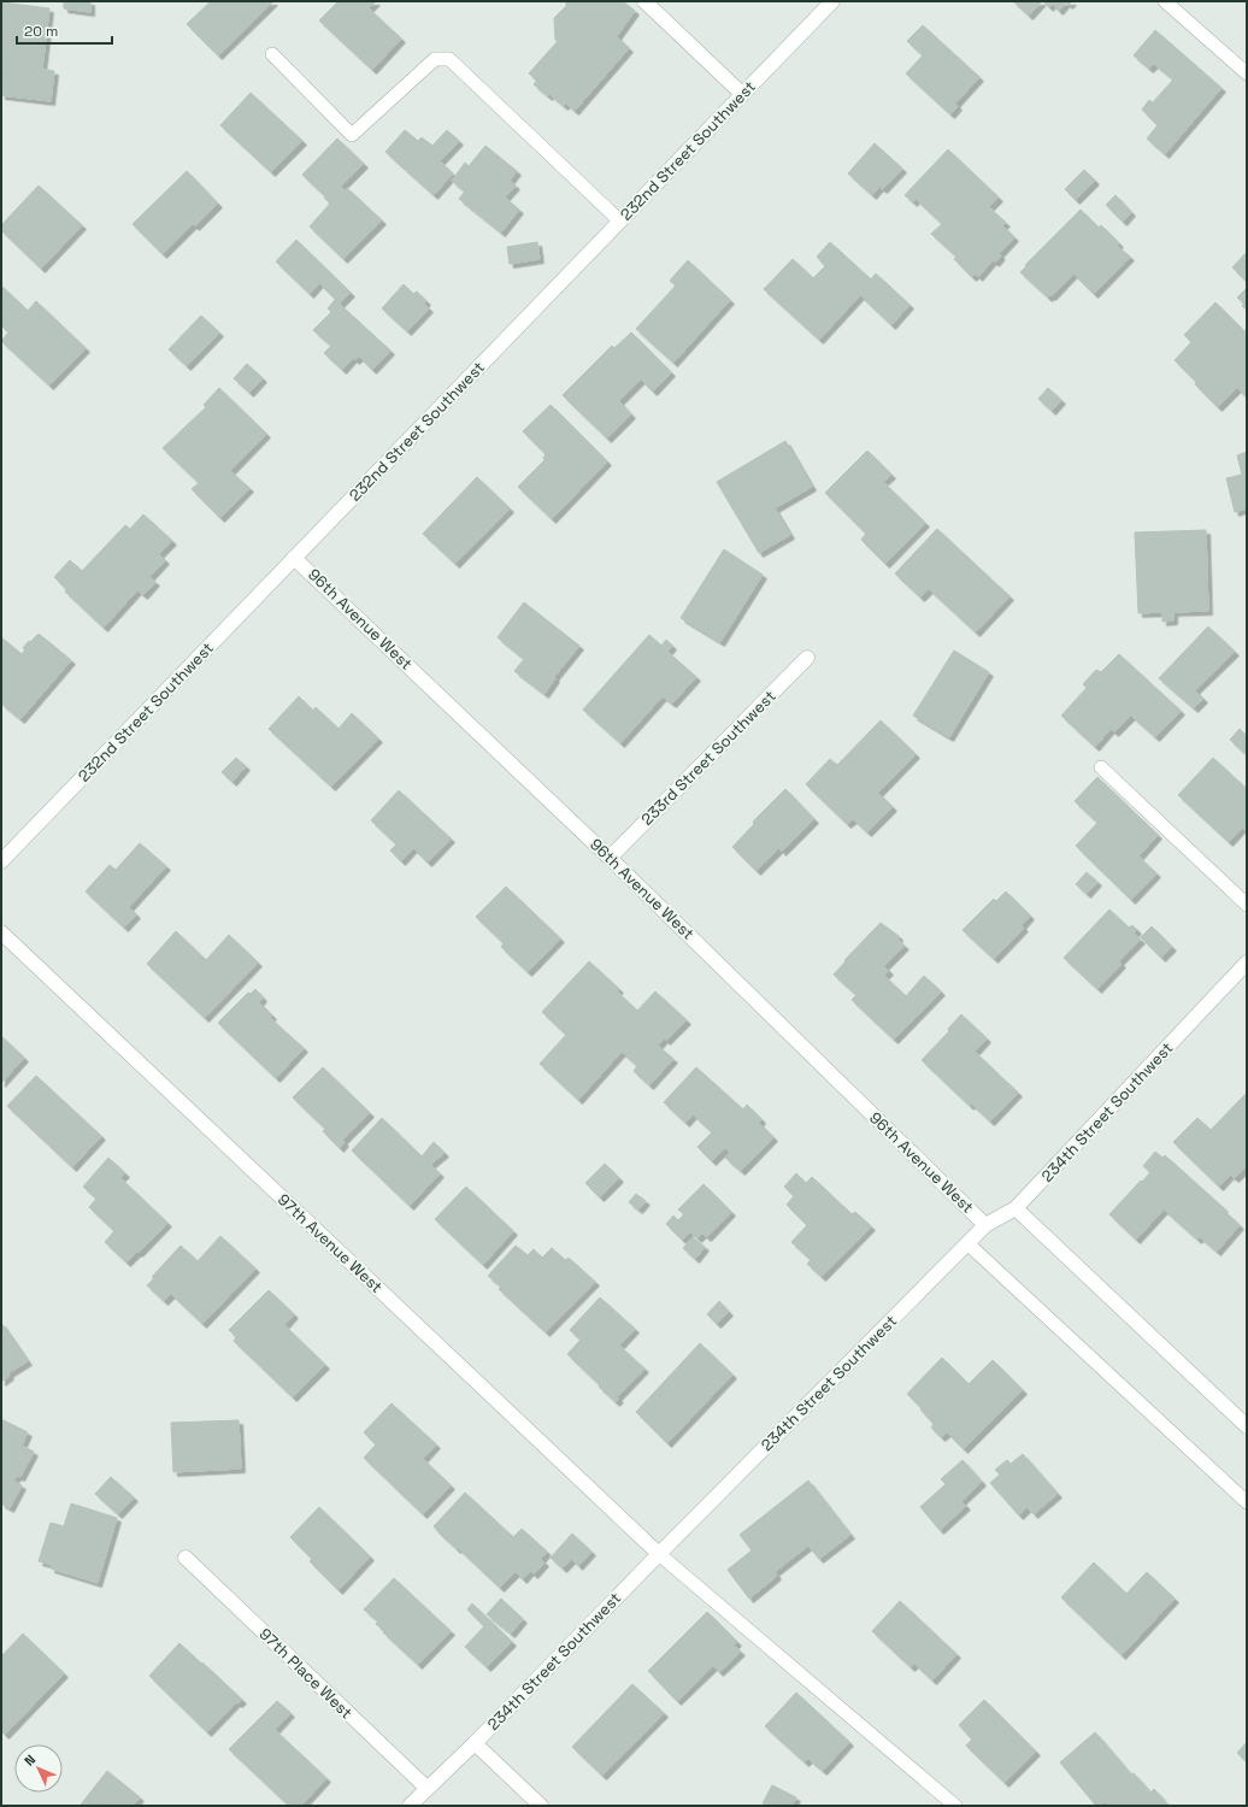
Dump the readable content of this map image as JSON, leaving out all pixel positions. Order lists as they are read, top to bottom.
{
  "streets": {
    "street": [
      "232nd Street Southwest",
      "96th Avenue West",
      "233rd Street Southwest",
      "234th Street Southwest",
      "97th Avenue West",
      "97th Place West"
    ]
  },
  "crossings": [
    ["232nd Street Southwest", "96th Avenue West"],
    ["96th Avenue West", "233rd Street Southwest"],
    ["96th Avenue West", "234th Street Southwest"],
    ["234th Street Southwest", "97th Avenue West"],
    ["234th Street Southwest", "97th Place West"]
  ],
  "scale_bar": "20 m",
  "north": "top left"
}
